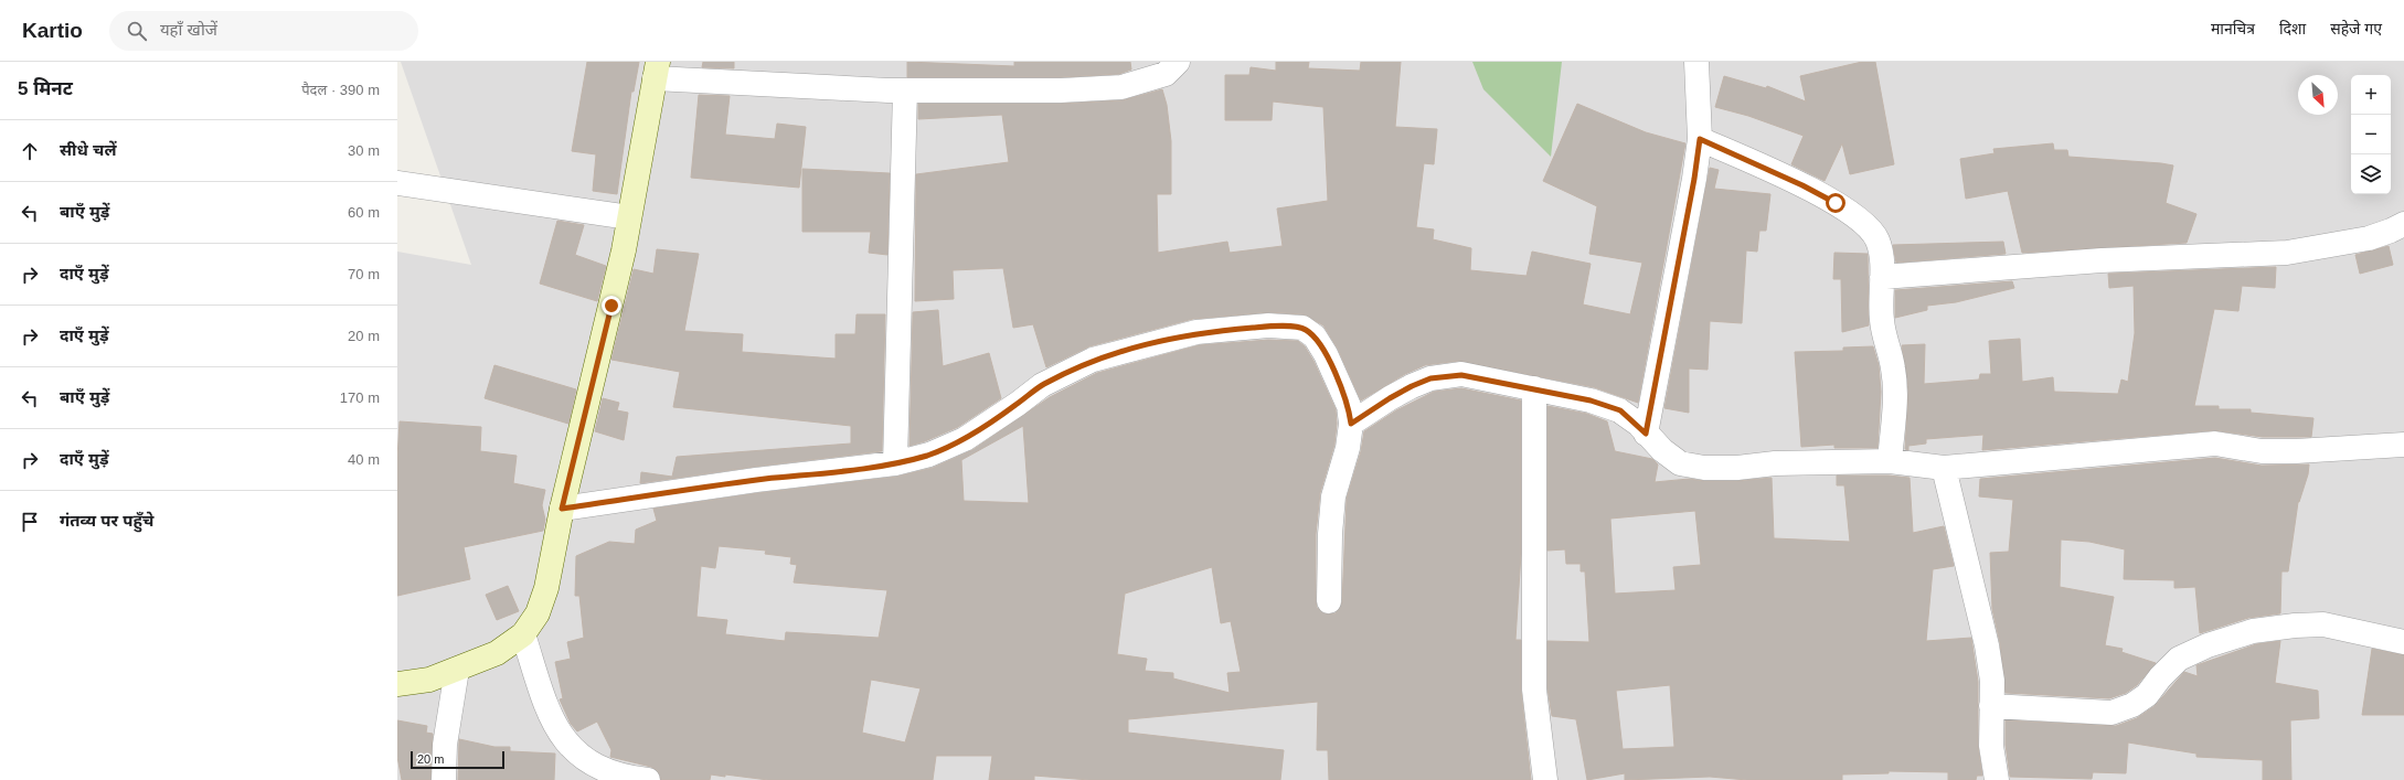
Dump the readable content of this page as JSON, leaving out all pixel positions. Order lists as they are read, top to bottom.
{
  "scale_bar": "20 m",
  "north": "bottom right",
  "page": {
    "header": "Kartio",
    "search": "यहाँ खोजें",
    "nav": ["मानचित्र", "दिशा", "सहेजे गए"],
    "heading": ["5 मिनट", "पैदल · 390 m"],
    "map_buttons": ["+", "−"],
    "list": [
      ["सीधे चलें", "30 m"],
      ["बाएँ मुड़ें", "60 m"],
      ["दाएँ मुड़ें", "70 m"],
      ["दाएँ मुड़ें", "20 m"],
      ["बाएँ मुड़ें", "170 m"],
      ["दाएँ मुड़ें", "40 m"],
      "गंतव्य पर पहुँचे"
    ],
    "scale": "20 m"
  }
}
